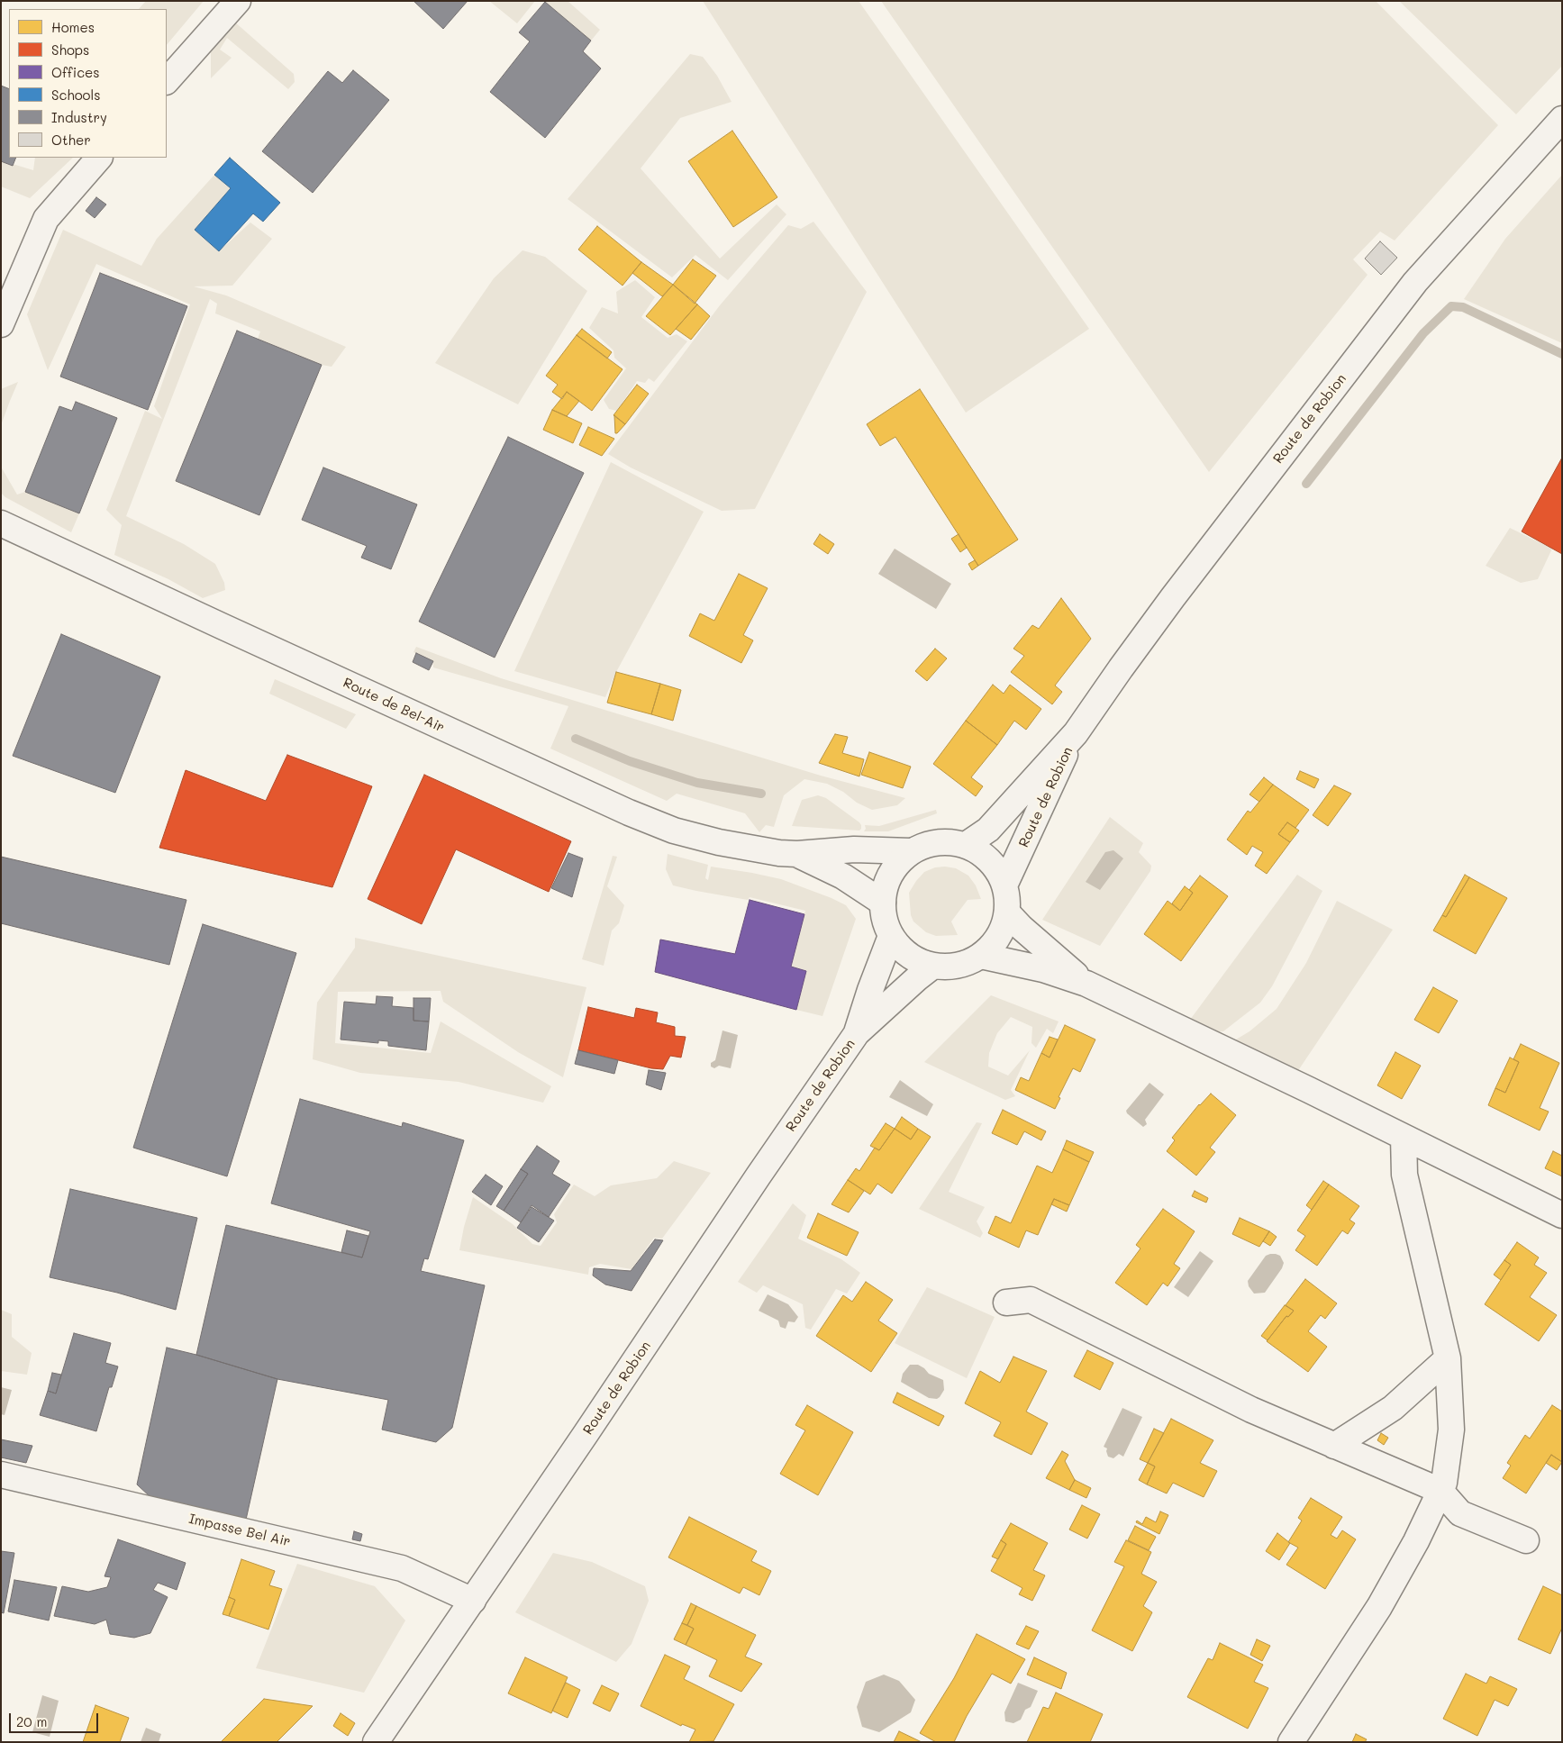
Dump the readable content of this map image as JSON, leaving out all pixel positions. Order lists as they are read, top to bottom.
{
  "streets": {
    "street": ["Route de Robion", "Route de Bel-Air", "Impasse Bel Air"]
  },
  "crossings": [
    ["Route de Robion", "Route de Bel-Air"],
    ["Route de Robion", "Impasse Bel Air"]
  ],
  "legend": [
    "Homes",
    "Shops",
    "Offices",
    "Schools",
    "Industry",
    "Other"
  ],
  "scale_bar": "20 m"
}
